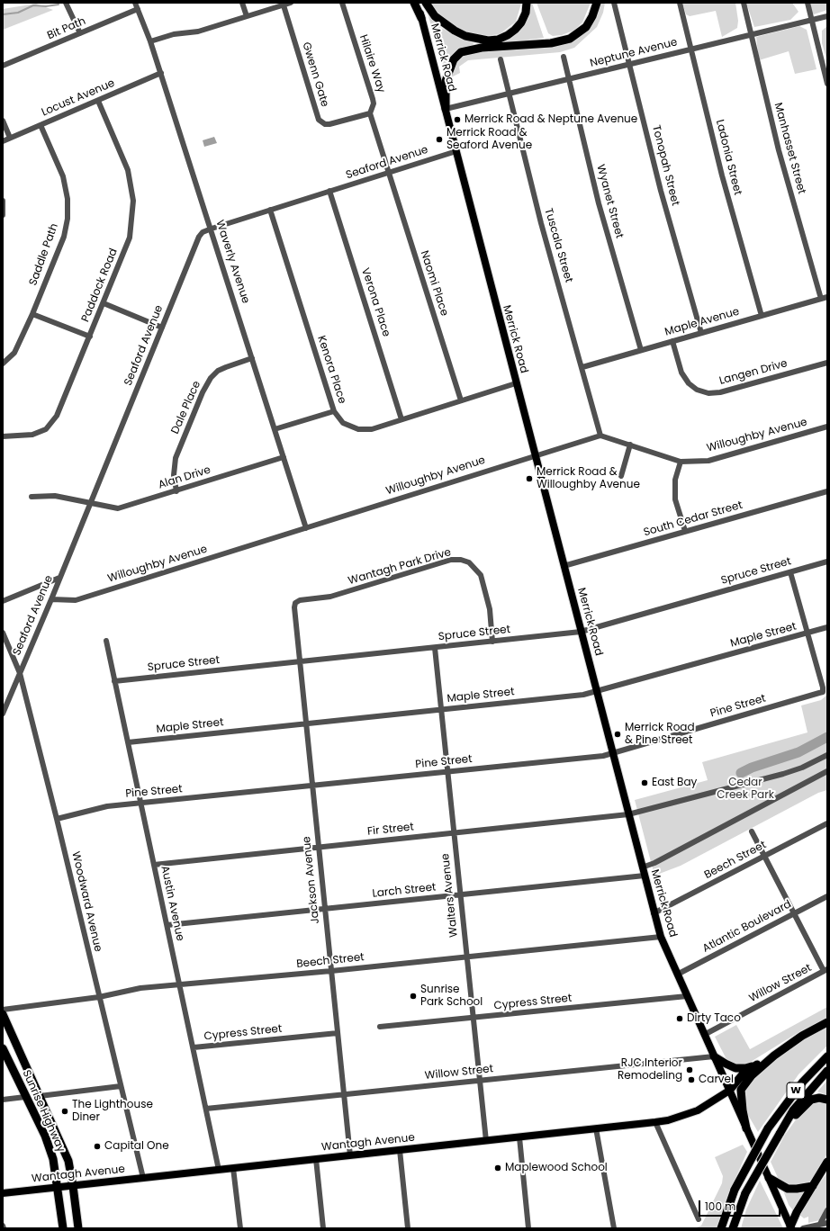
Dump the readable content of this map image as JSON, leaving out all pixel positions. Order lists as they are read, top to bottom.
{
  "streets": {
    "highway": ["W", "Sunrise Highway"],
    "main road": ["Merrick Road", "Wantagh Avenue"],
    "street": [
      "Bit Path",
      "Neptune Avenue",
      "Hilaire Way",
      "Gwenn Gate",
      "Locust Avenue",
      "Manhasset Street",
      "Ladonia Street",
      "Seaford Avenue",
      "Tonopah Street",
      "Wyanet Street",
      "Tuscala Street",
      "Saddle Path",
      "Waverly Avenue",
      "Naomi Place",
      "Paddock Road",
      "Verona Place",
      "Maple Avenue",
      "Kenora Place",
      "Langen Drive",
      "Dale Place",
      "Willoughby Avenue",
      "Alan Drive",
      "South Cedar Street",
      "Wantagh Park Drive",
      "Spruce Street",
      "Maple Street",
      "Pine Street",
      "Fir Street",
      "Beech Street",
      "Jackson Avenue",
      "Larch Street",
      "Walters Avenue",
      "Woodward Avenue",
      "Austin Avenue",
      "Atlantic Boulevard",
      "Willow Street",
      "Cypress Street"
    ]
  },
  "crossings": [
    ["Bit Path", "Waverly Avenue"],
    ["Neptune Avenue", "Merrick Road"],
    ["Neptune Avenue", "Manhasset Street"],
    ["Neptune Avenue", "Ladonia Street"],
    ["Neptune Avenue", "Tonopah Street"],
    ["Neptune Avenue", "Wyanet Street"],
    ["Neptune Avenue", "Tuscala Street"],
    ["Merrick Road", "Seaford Avenue"],
    ["Merrick Road", "Kenora Place"],
    ["Merrick Road", "Willoughby Avenue"],
    ["Merrick Road", "South Cedar Street"],
    ["Merrick Road", "Spruce Street"],
    ["Merrick Road", "Maple Street"],
    ["Merrick Road", "Pine Street"],
    ["Merrick Road", "Fir Street"],
    ["Merrick Road", "Beech Street"],
    ["Merrick Road", "Larch Street"],
    ["Merrick Road", "Atlantic Boulevard"],
    ["Merrick Road", "Willow Street"],
    ["Merrick Road", "Cypress Street"],
    ["Merrick Road", "Wantagh Avenue"],
    ["Hilaire Way", "Gwenn Gate"],
    ["Hilaire Way", "Seaford Avenue"],
    ["Hilaire Way", "Naomi Place"],
    ["Locust Avenue", "Saddle Path"],
    ["Locust Avenue", "Waverly Avenue"],
    ["Locust Avenue", "Paddock Road"],
    ["Manhasset Street", "Maple Avenue"],
    ["Ladonia Street", "Maple Avenue"],
    ["Seaford Avenue", "Waverly Avenue"],
    ["Seaford Avenue", "Naomi Place"],
    ["Seaford Avenue", "Verona Place"],
    ["Seaford Avenue", "Kenora Place"],
    ["Seaford Avenue", "Willoughby Avenue"],
    ["Seaford Avenue", "Alan Drive"],
    ["Seaford Avenue", "Woodward Avenue"],
    ["Tonopah Street", "Maple Avenue"],
    ["Wyanet Street", "Maple Avenue"],
    ["Tuscala Street", "Maple Avenue"],
    ["Tuscala Street", "Willoughby Avenue"],
    ["Waverly Avenue", "Dale Place"],
    ["Waverly Avenue", "Willoughby Avenue"],
    ["Waverly Avenue", "Alan Drive"],
    ["Naomi Place", "Kenora Place"],
    ["Verona Place", "Kenora Place"],
    ["Maple Avenue", "Langen Drive"],
    ["Dale Place", "Alan Drive"],
    ["Wantagh Park Drive", "Spruce Street"],
    ["Wantagh Park Drive", "Jackson Avenue"],
    ["Spruce Street", "Jackson Avenue"],
    ["Spruce Street", "Walters Avenue"],
    ["Spruce Street", "Austin Avenue"],
    ["Maple Street", "Pine Street"],
    ["Maple Street", "Jackson Avenue"],
    ["Maple Street", "Walters Avenue"],
    ["Maple Street", "Austin Avenue"],
    ["Pine Street", "Jackson Avenue"],
    ["Pine Street", "Walters Avenue"],
    ["Pine Street", "Woodward Avenue"],
    ["Pine Street", "Austin Avenue"],
    ["Fir Street", "Jackson Avenue"],
    ["Fir Street", "Walters Avenue"],
    ["Fir Street", "Austin Avenue"],
    ["Beech Street", "Jackson Avenue"],
    ["Beech Street", "Walters Avenue"],
    ["Beech Street", "Woodward Avenue"],
    ["Beech Street", "Austin Avenue"],
    ["Jackson Avenue", "Larch Street"],
    ["Jackson Avenue", "Willow Street"],
    ["Jackson Avenue", "Cypress Street"],
    ["Jackson Avenue", "Wantagh Avenue"],
    ["Larch Street", "Walters Avenue"],
    ["Larch Street", "Austin Avenue"],
    ["Walters Avenue", "Willow Street"],
    ["Walters Avenue", "Cypress Street"],
    ["Walters Avenue", "Wantagh Avenue"],
    ["Woodward Avenue", "Wantagh Avenue"],
    ["Austin Avenue", "Willow Street"],
    ["Austin Avenue", "Cypress Street"],
    ["Austin Avenue", "Wantagh Avenue"],
    ["Sunrise Highway", "Wantagh Avenue"]
  ],
  "parks": ["Cedar Creek Park"],
  "places": [
    "Merrick Road & Neptune Avenue",
    "Merrick Road & Seaford Avenue",
    "Merrick Road & Willoughby Avenue",
    "Merrick Road & Pine Street",
    "East Bay",
    "Sunrise Park School",
    "Dirty Taco",
    "RJC Interior Remodeling",
    "Carvel",
    "The Lighthouse Diner",
    "Capital One",
    "Maplewood School"
  ],
  "scale_bar": "100 m"
}
